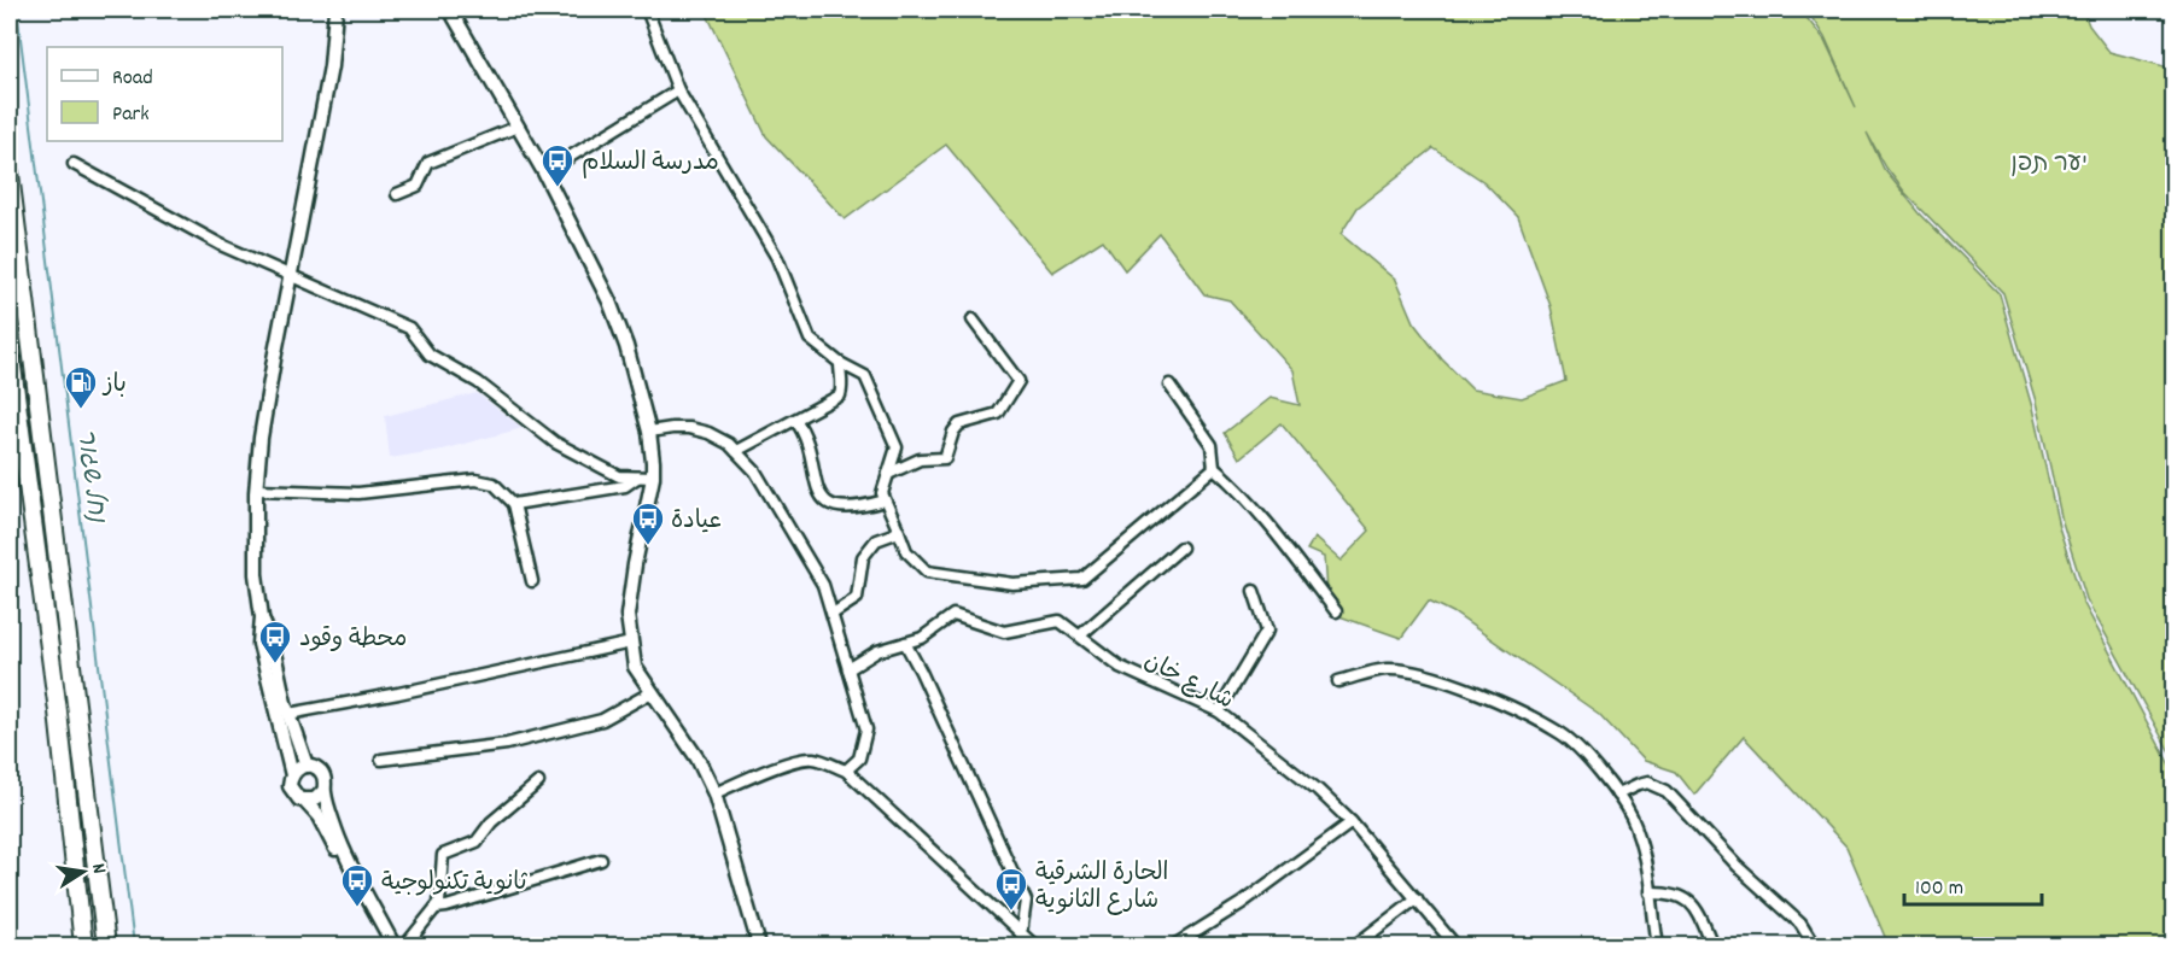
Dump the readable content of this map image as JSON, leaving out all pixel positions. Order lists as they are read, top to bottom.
{
  "streets": {
    "street": ["شارع خان"]
  },
  "water": ["נחל שגור"],
  "parks": ["יער תפן"],
  "places": {
    "bus stop": [
      "مدرسة السلام",
      "عيادة",
      "محطة وقود",
      "ثانوية تكنولوجية",
      "الحارة الشرقية شارع الثانوية"
    ],
    "fuel station": ["باز"]
  },
  "legend": ["Road", "Park"],
  "scale_bar": "100 m",
  "north": "right"
}
